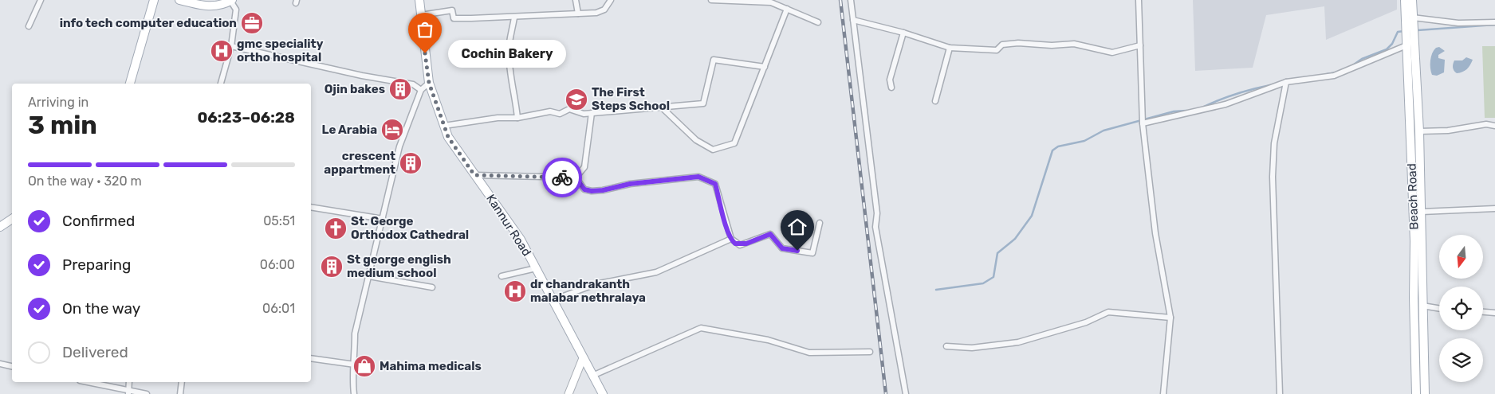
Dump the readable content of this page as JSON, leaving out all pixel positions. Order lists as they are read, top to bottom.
{
  "streets": {
    "main road": ["Beach Road", "Kannur Road"]
  },
  "places": {
    "office": ["info tech computer education"],
    "hospital": ["gmc speciality ortho hospital", "dr chandrakanth malabar nethralaya"],
    "other": ["Cochin Bakery"],
    "building": ["Ojin bakes", "crescent appartment", "St george english medium school"],
    "school or university": ["The First Steps School"],
    "hotel": ["Le Arabia"],
    "church": ["St. George Orthodox Cathedral"],
    "shop": ["Mahima medicals"]
  },
  "north": "bottom",
  "page": {
    "bubble": "Cochin Bakery",
    "heading": ["3 min", "Arriving in", "06:23–06:28"],
    "bar": "On the way · 320 m",
    "list": [
      ["Confirmed", "05:51"],
      ["Preparing", "06:00"],
      ["On the way", "06:01"],
      "Delivered"
    ]
  }
}
